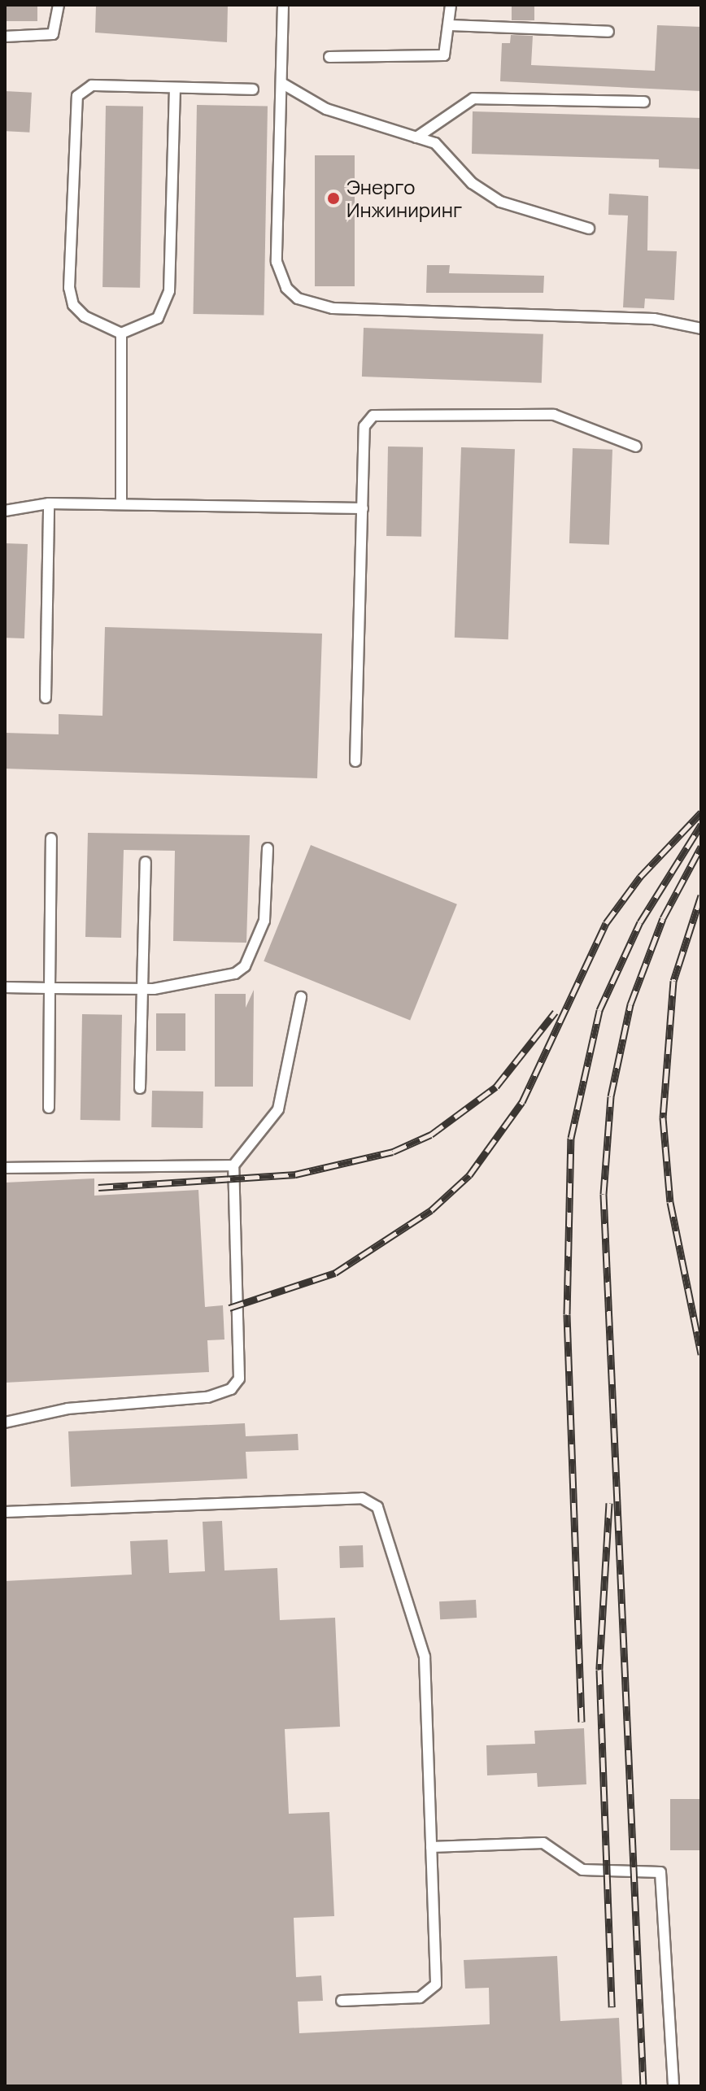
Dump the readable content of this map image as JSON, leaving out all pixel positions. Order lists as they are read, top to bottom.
{
  "places": ["Энерго Инжиниринг"]
}
